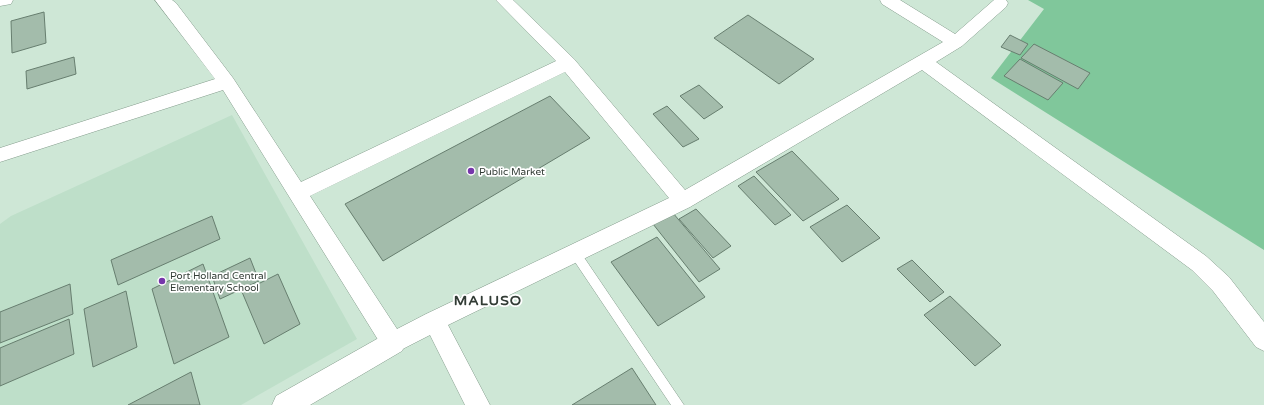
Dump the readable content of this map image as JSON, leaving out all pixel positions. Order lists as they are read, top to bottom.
{
  "districts": ["MALUSO"],
  "places": ["Public Market", "Port Holland Central Elementary School"]
}
